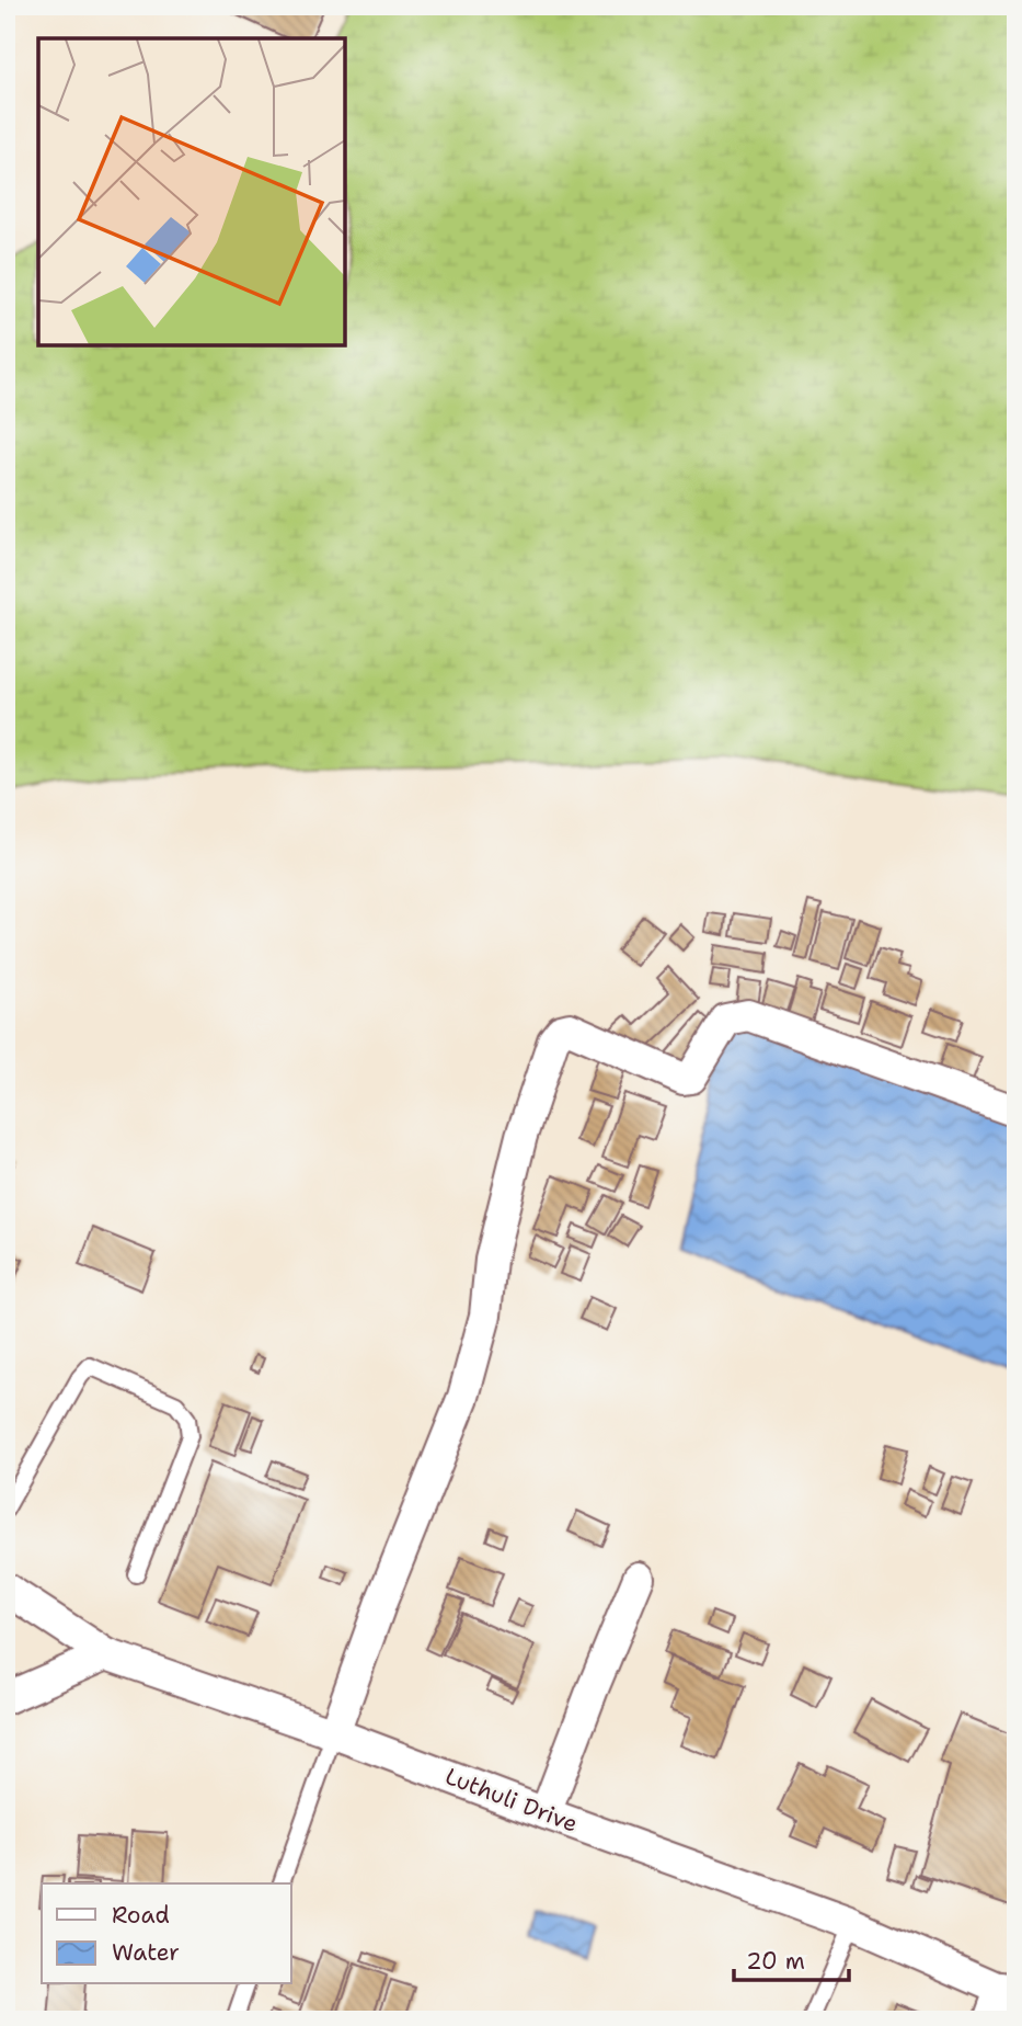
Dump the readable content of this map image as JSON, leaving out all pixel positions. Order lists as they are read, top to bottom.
{
  "streets": {
    "street": ["Luthuli Drive"]
  },
  "legend": ["Road", "Water"],
  "scale_bar": "20 m"
}
